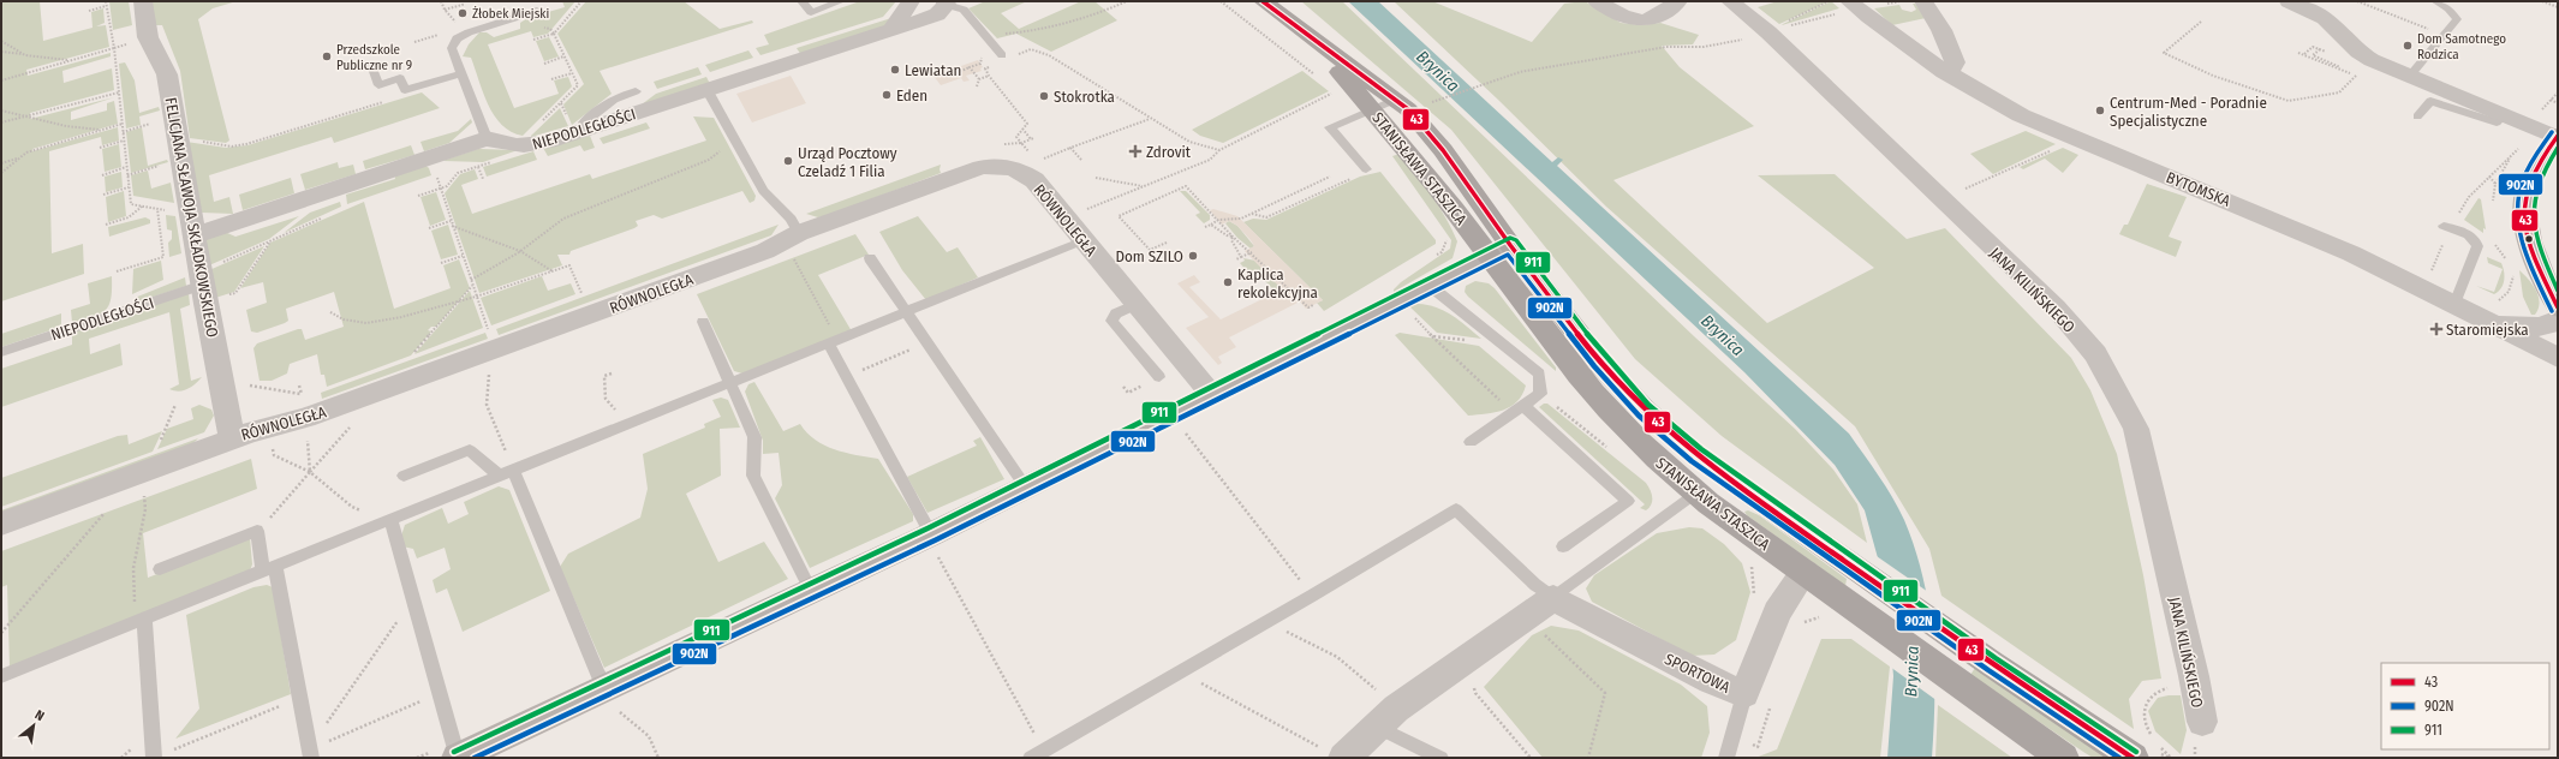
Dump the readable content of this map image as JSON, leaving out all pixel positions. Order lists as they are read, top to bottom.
{
  "streets": {
    "main road": ["STANISŁAWA STASZICA"],
    "street": [
      "NIEPODLEGŁOŚCI",
      "BYTOMSKA",
      "FELICJANA SŁAWOJA SKŁADKOWSKIEGO",
      "RÓWNOLEGŁA",
      "JANA KILIŃSKIEGO",
      "SPORTOWA"
    ]
  },
  "crossings": [
    ["NIEPODLEGŁOŚCI", "FELICJANA SŁAWOJA SKŁADKOWSKIEGO"],
    ["STANISŁAWA STASZICA", "SPORTOWA"],
    ["FELICJANA SŁAWOJA SKŁADKOWSKIEGO", "RÓWNOLEGŁA"]
  ],
  "water": ["Brynica"],
  "places": {
    "other": [
      "Żłobek Miejski",
      "Dom Samotnego Rodzica",
      "Przedszkole Publiczne nr 9",
      "Lewiatan",
      "Eden",
      "Stokrotka",
      "Centrum-Med - Poradnie Specjalistyczne",
      "Urząd Pocztowy Czeladź 1 Filia",
      "Dom SZILO",
      "Kaplica rekolekcyjna"
    ],
    "health": ["Zdrovit", "Staromiejska"]
  },
  "lines": ["transit line 43", "transit line 902N", "transit line 911"],
  "legend": ["43", "902N", "911"],
  "north": "top right"
}
